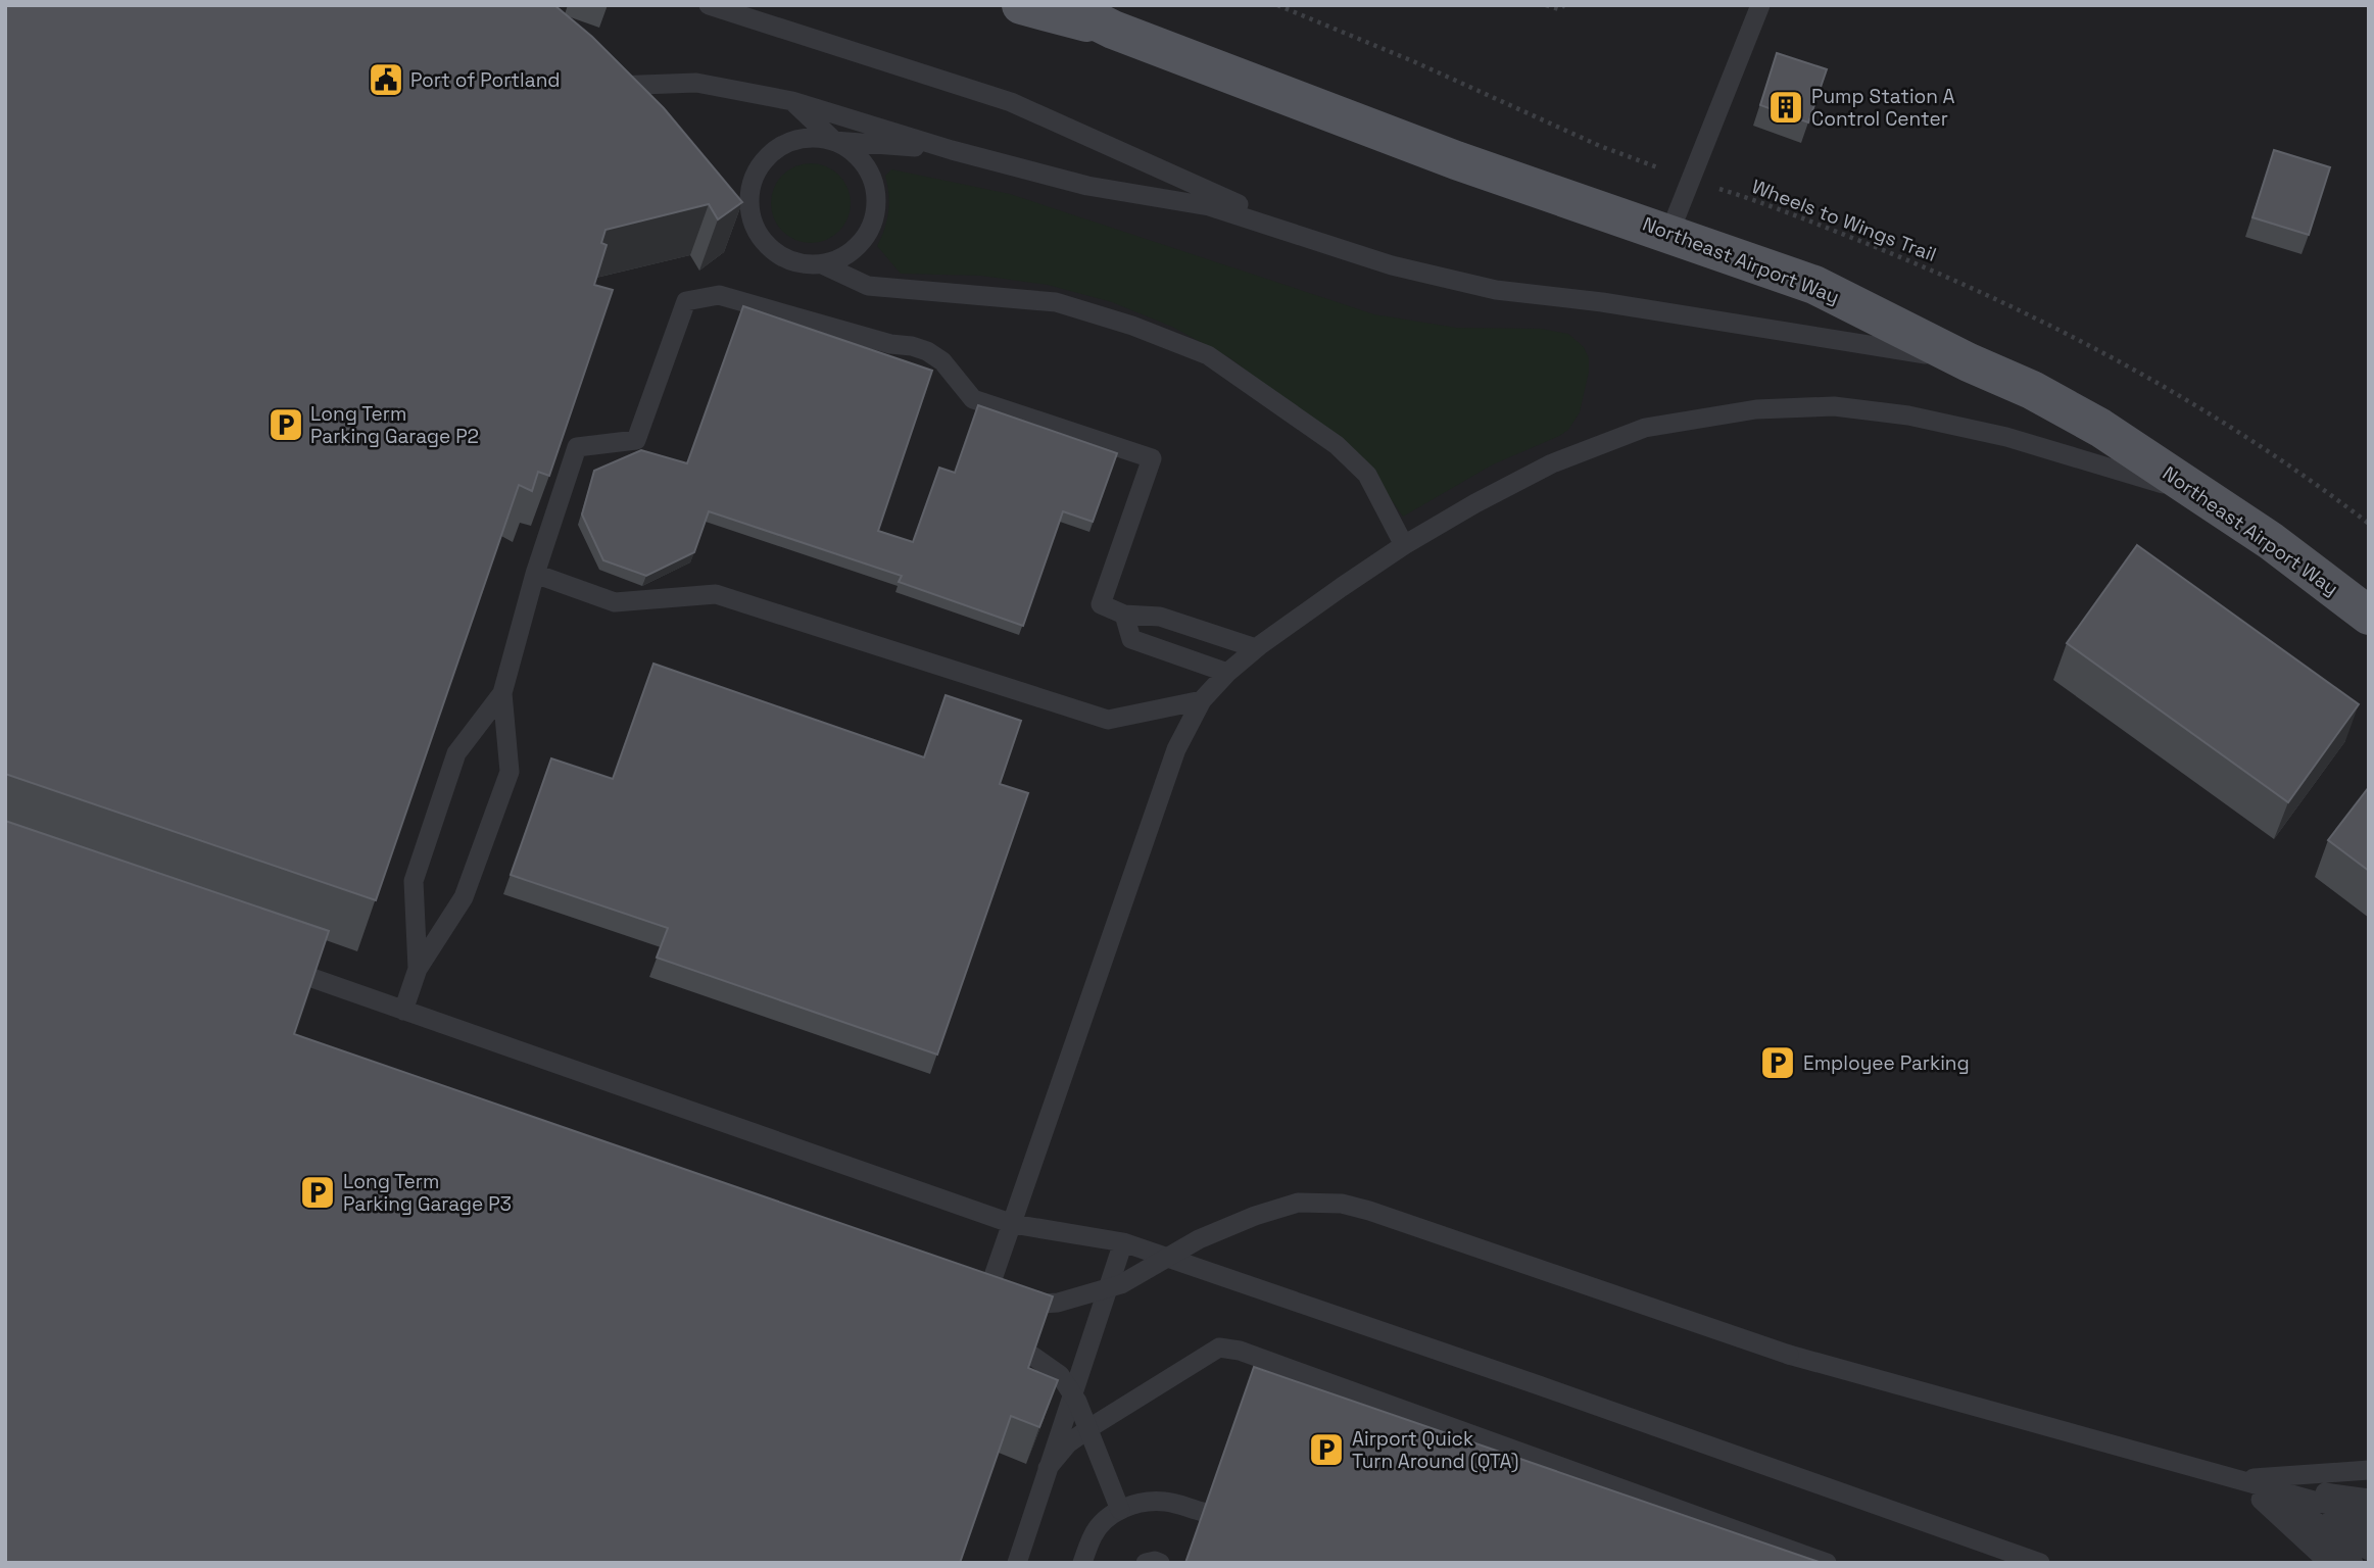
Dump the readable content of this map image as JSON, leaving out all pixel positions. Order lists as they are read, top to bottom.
{
  "streets": {
    "main road": ["Northeast Airport Way"],
    "path": ["Wheels to Wings Trail"]
  },
  "places": {
    "public building": ["Port of Portland"],
    "building": ["Pump Station A Control Center"],
    "parking": [
      "Long Term Parking Garage P2",
      "Employee Parking",
      "Long Term Parking Garage P3",
      "Airport Quick Turn Around (QTA)"
    ]
  }
}
